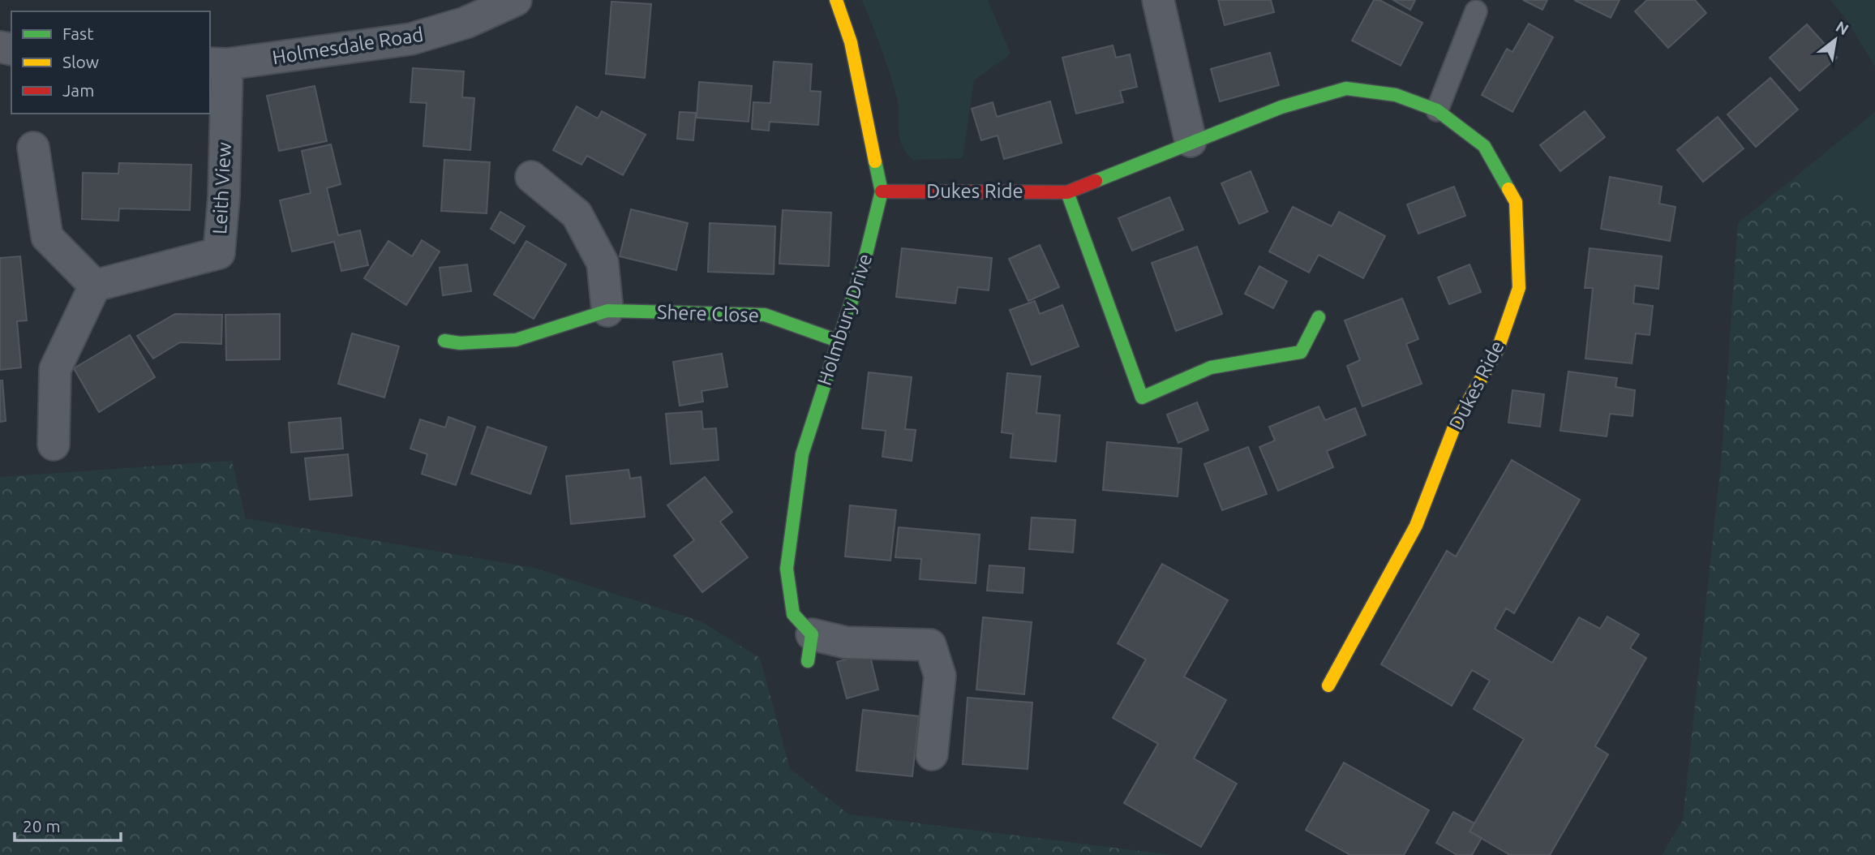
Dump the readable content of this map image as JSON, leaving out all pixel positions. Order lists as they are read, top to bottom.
{
  "streets": {
    "street": [
      "Holmesdale Road",
      "Leith View",
      "Dukes Ride",
      "Shere Close",
      "Holmbury Drive"
    ]
  },
  "crossings": [
    ["Holmesdale Road", "Leith View"],
    ["Dukes Ride", "Holmbury Drive"],
    ["Shere Close", "Holmbury Drive"]
  ],
  "legend": ["Fast", "Slow", "Jam"],
  "scale_bar": "20 m",
  "north": "top right"
}
